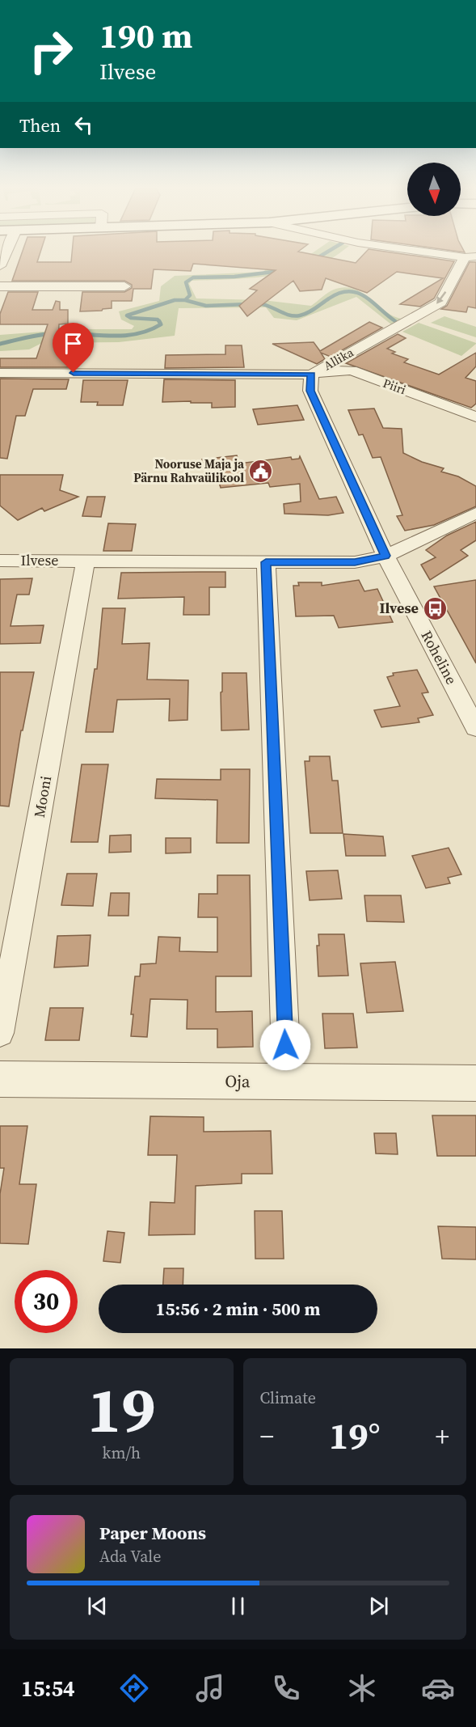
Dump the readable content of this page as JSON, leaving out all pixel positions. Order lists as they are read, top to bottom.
{
  "streets": {
    "street": [
      "Allika",
      "Piiri",
      "Ilvese",
      "Roheline",
      "Mooni",
      "Oja"
    ]
  },
  "crossings": [
    ["Allika", "Piiri"],
    ["Allika", "Roheline"],
    ["Piiri", "Roheline"],
    ["Ilvese", "Roheline"],
    ["Ilvese", "Mooni"]
  ],
  "one_way": ["Allika"],
  "places": {
    "public building": ["Nooruse Maja ja Pärnu Rahvaülikool"],
    "bus stop": ["Ilvese"]
  },
  "north": "bottom",
  "page": {
    "turn": ["190 m", "Ilvese"],
    "then": "Then",
    "limit": "30",
    "trip": "15:56 · 2 min · 500 m",
    "tile": [
      ["19", "km/h"],
      "Climate"
    ],
    "heat": ["−", "19°", "+"],
    "song": ["Paper Moons", "Ada Vale"],
    "tabs": "15:54"
  }
}
